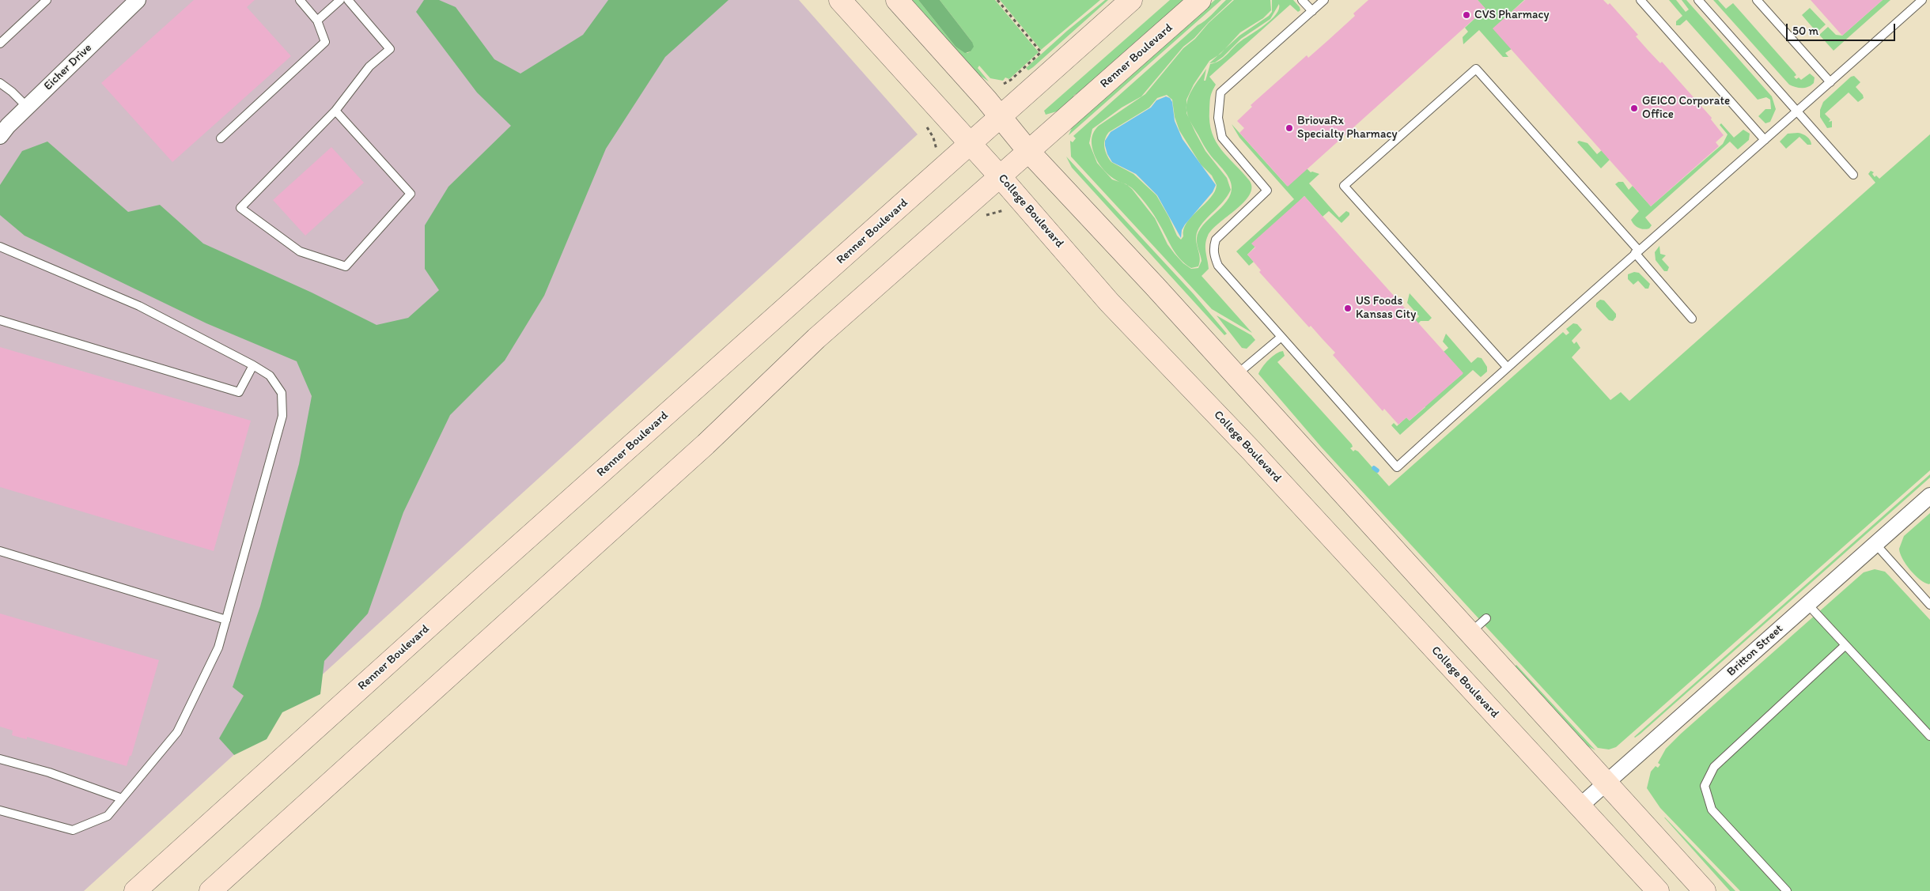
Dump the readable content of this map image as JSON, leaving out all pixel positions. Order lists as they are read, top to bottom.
{
  "streets": {
    "main road": ["Renner Boulevard", "College Boulevard"],
    "street": ["Eicher Drive", "Britton Street"]
  },
  "crossings": [
    ["Renner Boulevard", "College Boulevard"],
    ["College Boulevard", "Britton Street"]
  ],
  "places": [
    "CVS Pharmacy",
    "GEICO Corporate Office",
    "BriovaRx Specialty Pharmacy",
    "US Foods Kansas City"
  ],
  "scale_bar": "50 m"
}
